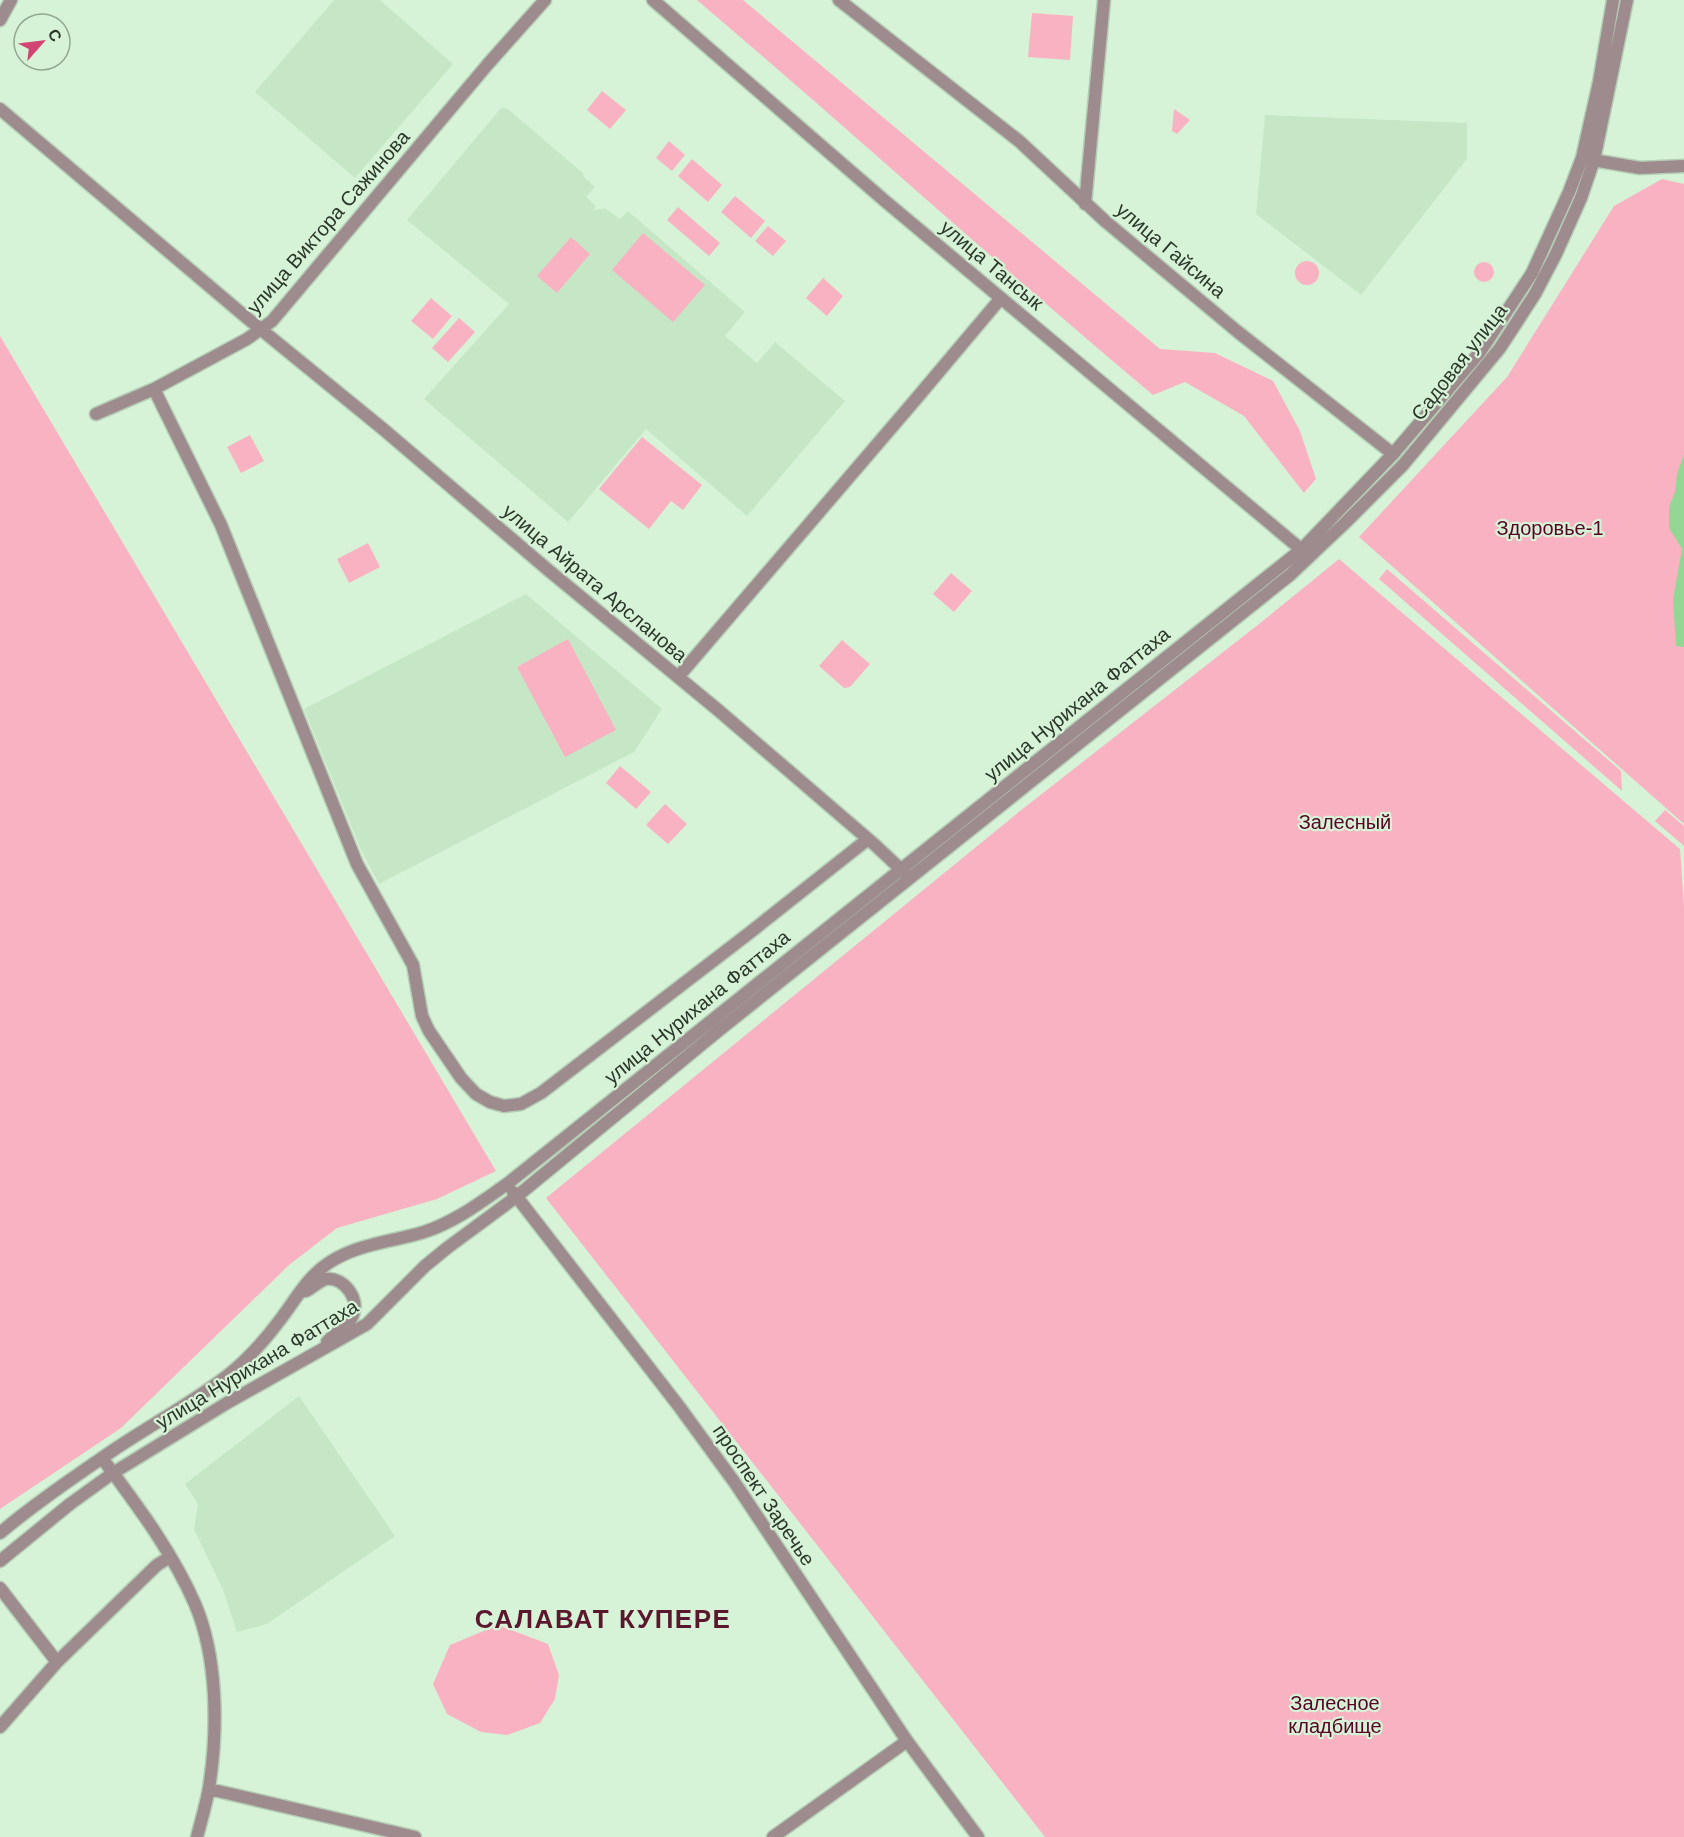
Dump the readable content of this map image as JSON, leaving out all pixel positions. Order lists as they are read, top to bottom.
{
  "streets": {
    "street": [
      "улица Виктора Сажинова",
      "улица Гайсина",
      "улица Тансык",
      "Садовая улица",
      "улица Айрата Арсланова",
      "улица Нурихана Фаттаха",
      "проспект Заречье"
    ]
  },
  "crossings": [
    ["улица Виктора Сажинова", "улица Айрата Арсланова"],
    ["улица Гайсина", "Садовая улица"],
    ["улица Тансык", "Садовая улица"],
    ["улица Тансык", "улица Нурихана Фаттаха"],
    ["Садовая улица", "улица Нурихана Фаттаха"],
    ["улица Айрата Арсланова", "улица Нурихана Фаттаха"],
    ["улица Нурихана Фаттаха", "проспект Заречье"]
  ],
  "districts": ["САЛАВАТ КУПЕРЕ"],
  "parks": ["Здоровье-1", "Залесный", "Залесное кладбище"],
  "north": "top right"
}
